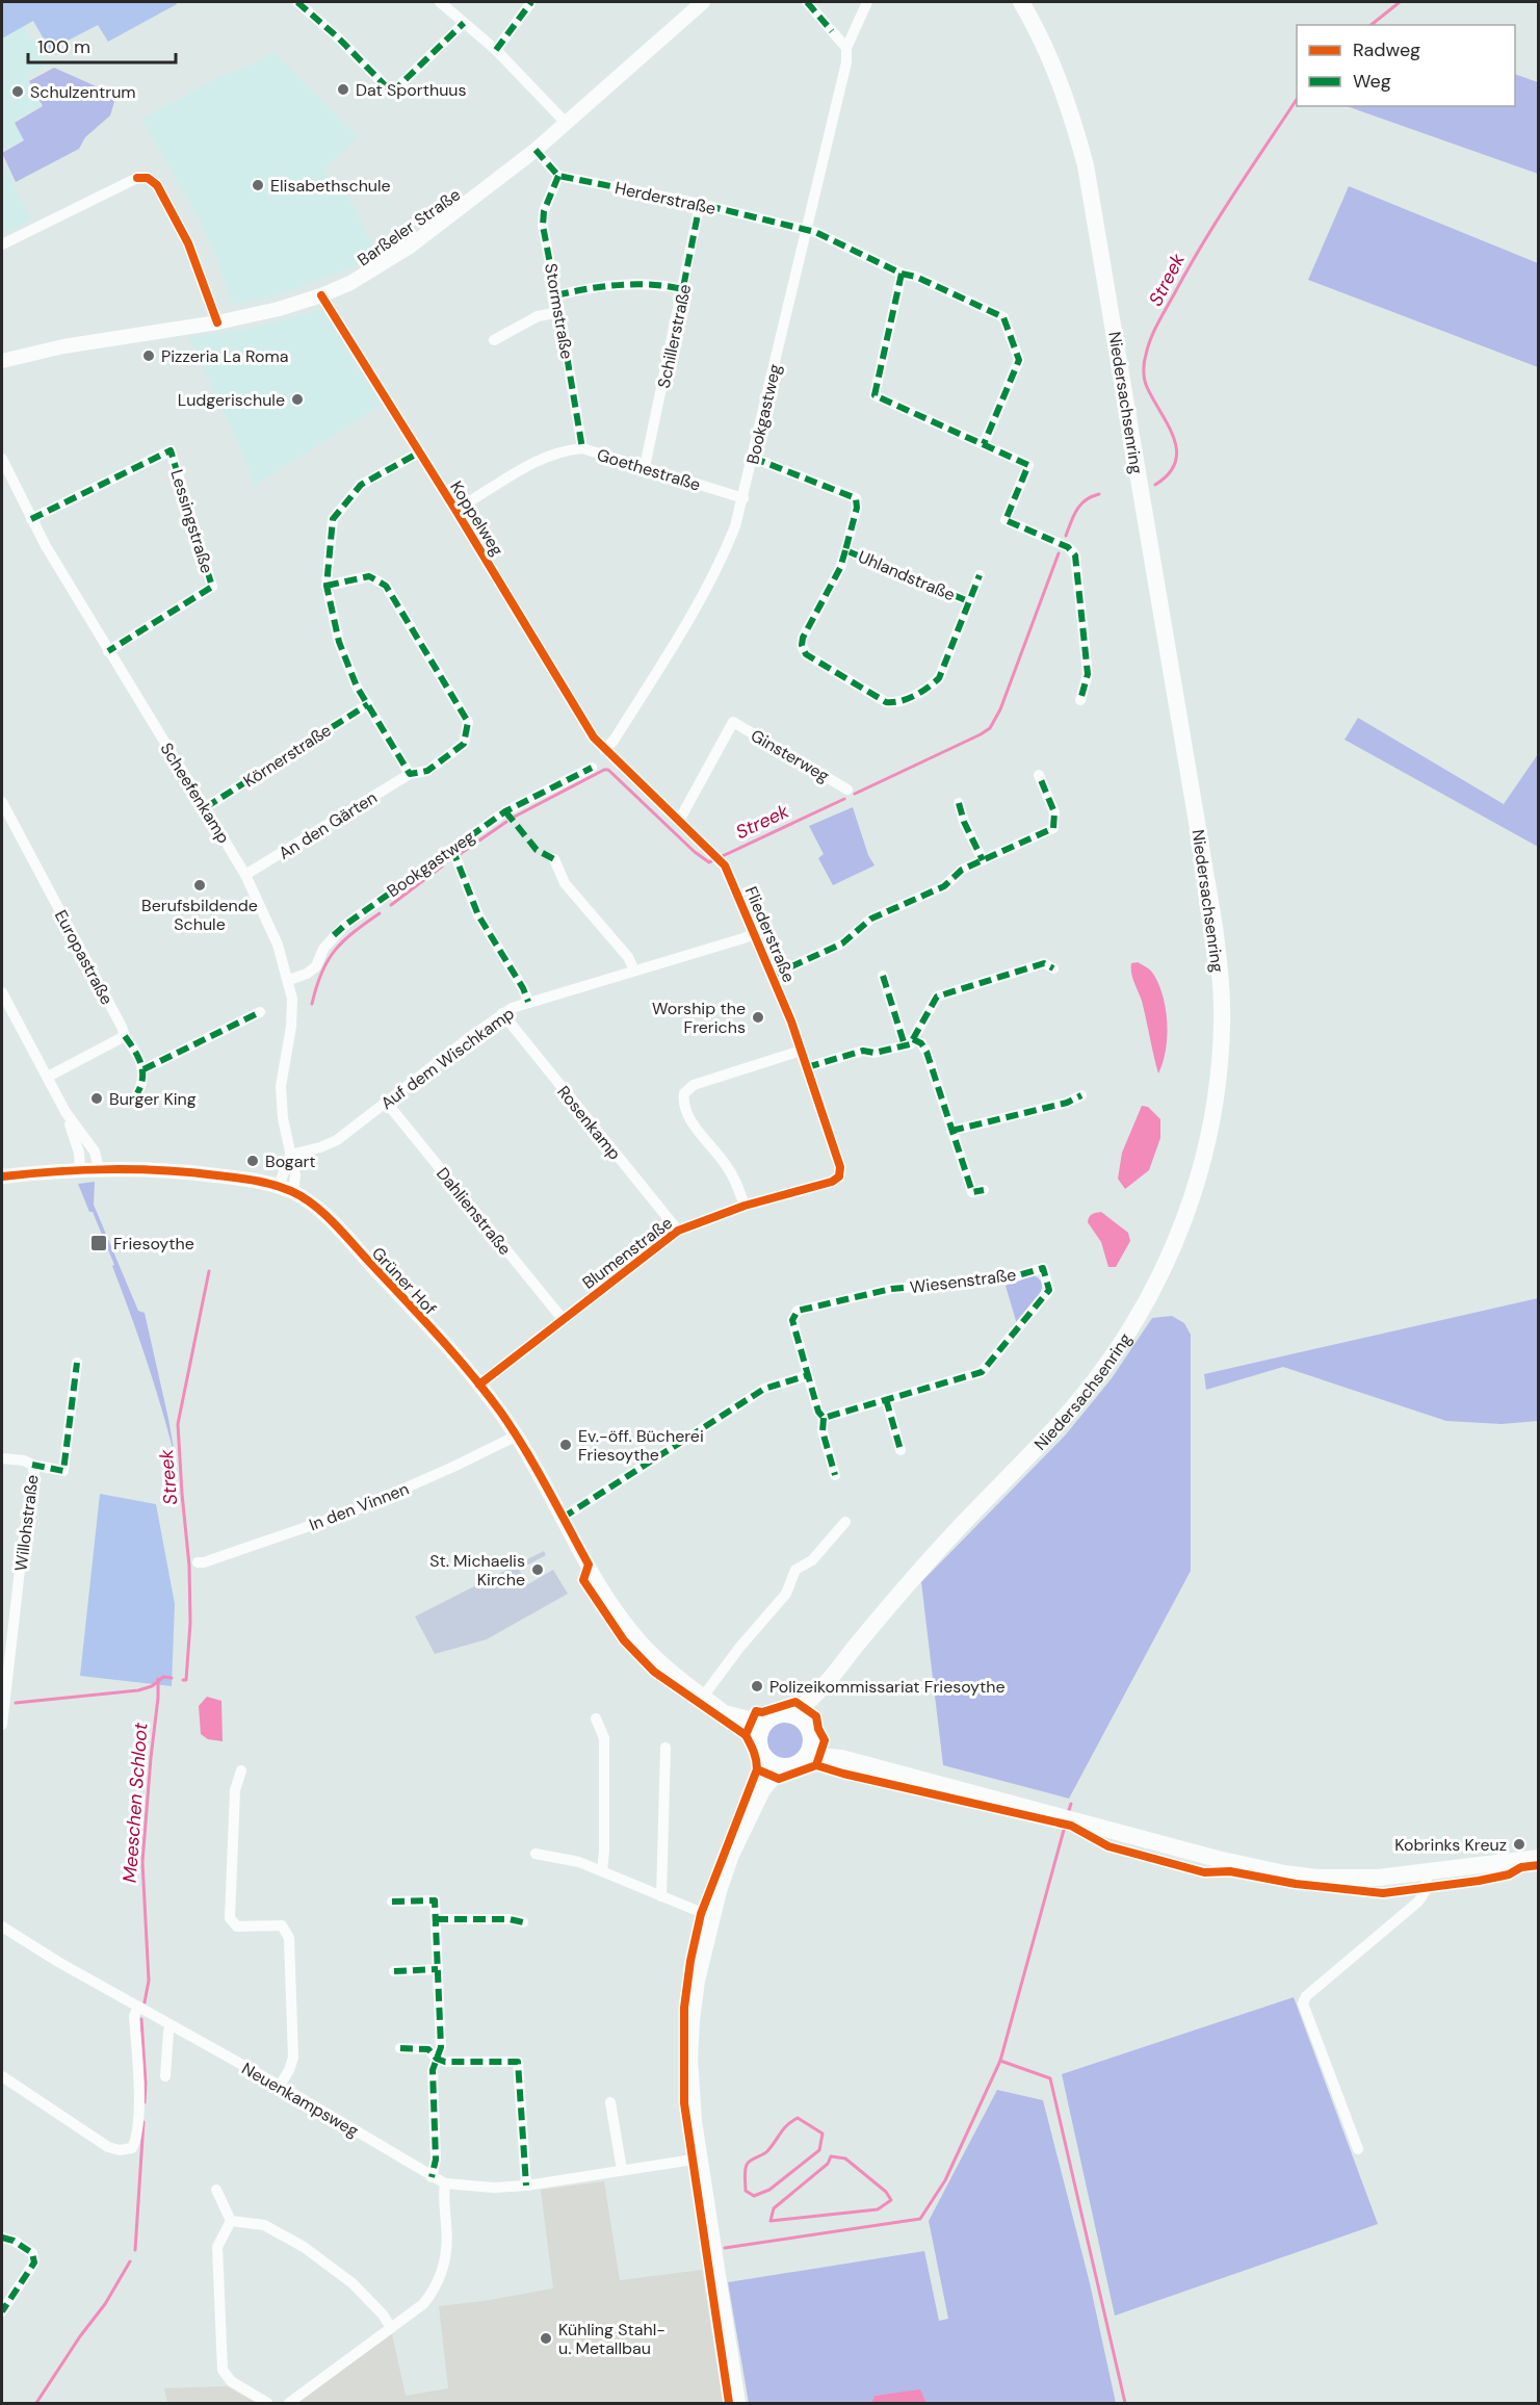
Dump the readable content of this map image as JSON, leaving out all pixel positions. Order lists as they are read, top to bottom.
{
  "streets": {
    "main road": ["Niedersachsenring"],
    "street": [
      "Herderstraße",
      "Barßeler Straße",
      "Stormstraße",
      "Schillerstraße",
      "Bookgastweg",
      "Goethestraße",
      "Koppelweg",
      "Lessingstraße",
      "Uhlandstraße",
      "Körnerstraße",
      "Ginsterweg",
      "Scheefenkamp",
      "An den Gärten",
      "Fliederstraße",
      "Europastraße",
      "Auf dem Wischkamp",
      "Rosenkamp",
      "Dahlienstraße",
      "Blumenstraße",
      "Grüner Hof",
      "Wiesenstraße",
      "In den Vinnen",
      "Willohstraße",
      "Neuenkampsweg"
    ]
  },
  "crossings": [
    ["Herderstraße", "Stormstraße"],
    ["Herderstraße", "Schillerstraße"],
    ["Herderstraße", "Bookgastweg"],
    ["Barßeler Straße", "Koppelweg"],
    ["Stormstraße", "Goethestraße"],
    ["Schillerstraße", "Goethestraße"],
    ["Niedersachsenring", "Grüner Hof"],
    ["Bookgastweg", "Goethestraße"],
    ["Bookgastweg", "Koppelweg"],
    ["Bookgastweg", "Uhlandstraße"],
    ["Bookgastweg", "Scheefenkamp"],
    ["Bookgastweg", "Fliederstraße"],
    ["Goethestraße", "Koppelweg"],
    ["Koppelweg", "Fliederstraße"],
    ["Lessingstraße", "Scheefenkamp"],
    ["Körnerstraße", "Scheefenkamp"],
    ["Ginsterweg", "Fliederstraße"],
    ["Scheefenkamp", "An den Gärten"],
    ["Scheefenkamp", "Auf dem Wischkamp"],
    ["Scheefenkamp", "Grüner Hof"],
    ["Fliederstraße", "Auf dem Wischkamp"],
    ["Fliederstraße", "Blumenstraße"],
    ["Auf dem Wischkamp", "Rosenkamp"],
    ["Auf dem Wischkamp", "Dahlienstraße"],
    ["Rosenkamp", "Blumenstraße"],
    ["Dahlienstraße", "Blumenstraße"],
    ["Blumenstraße", "Grüner Hof"],
    ["Grüner Hof", "In den Vinnen"]
  ],
  "water": ["Streek", "Meeschen Schloot"],
  "places": {
    "other": [
      "Dat Sporthuus",
      "Schulzentrum",
      "Elisabethschule",
      "Pizzeria La Roma",
      "Ludgerischule",
      "Berufsbildende Schule",
      "Worship the Frerichs",
      "Burger King",
      "Bogart",
      "Ev.-öff. Bücherei Friesoythe",
      "St. Michaelis Kirche",
      "Polizeikommissariat Friesoythe",
      "Kobrinks Kreuz",
      "Kühling Stahl- u. Metallbau"
    ],
    "transit": ["Friesoythe"]
  },
  "legend": ["Radweg", "Weg"],
  "scale_bar": "100 m"
}
